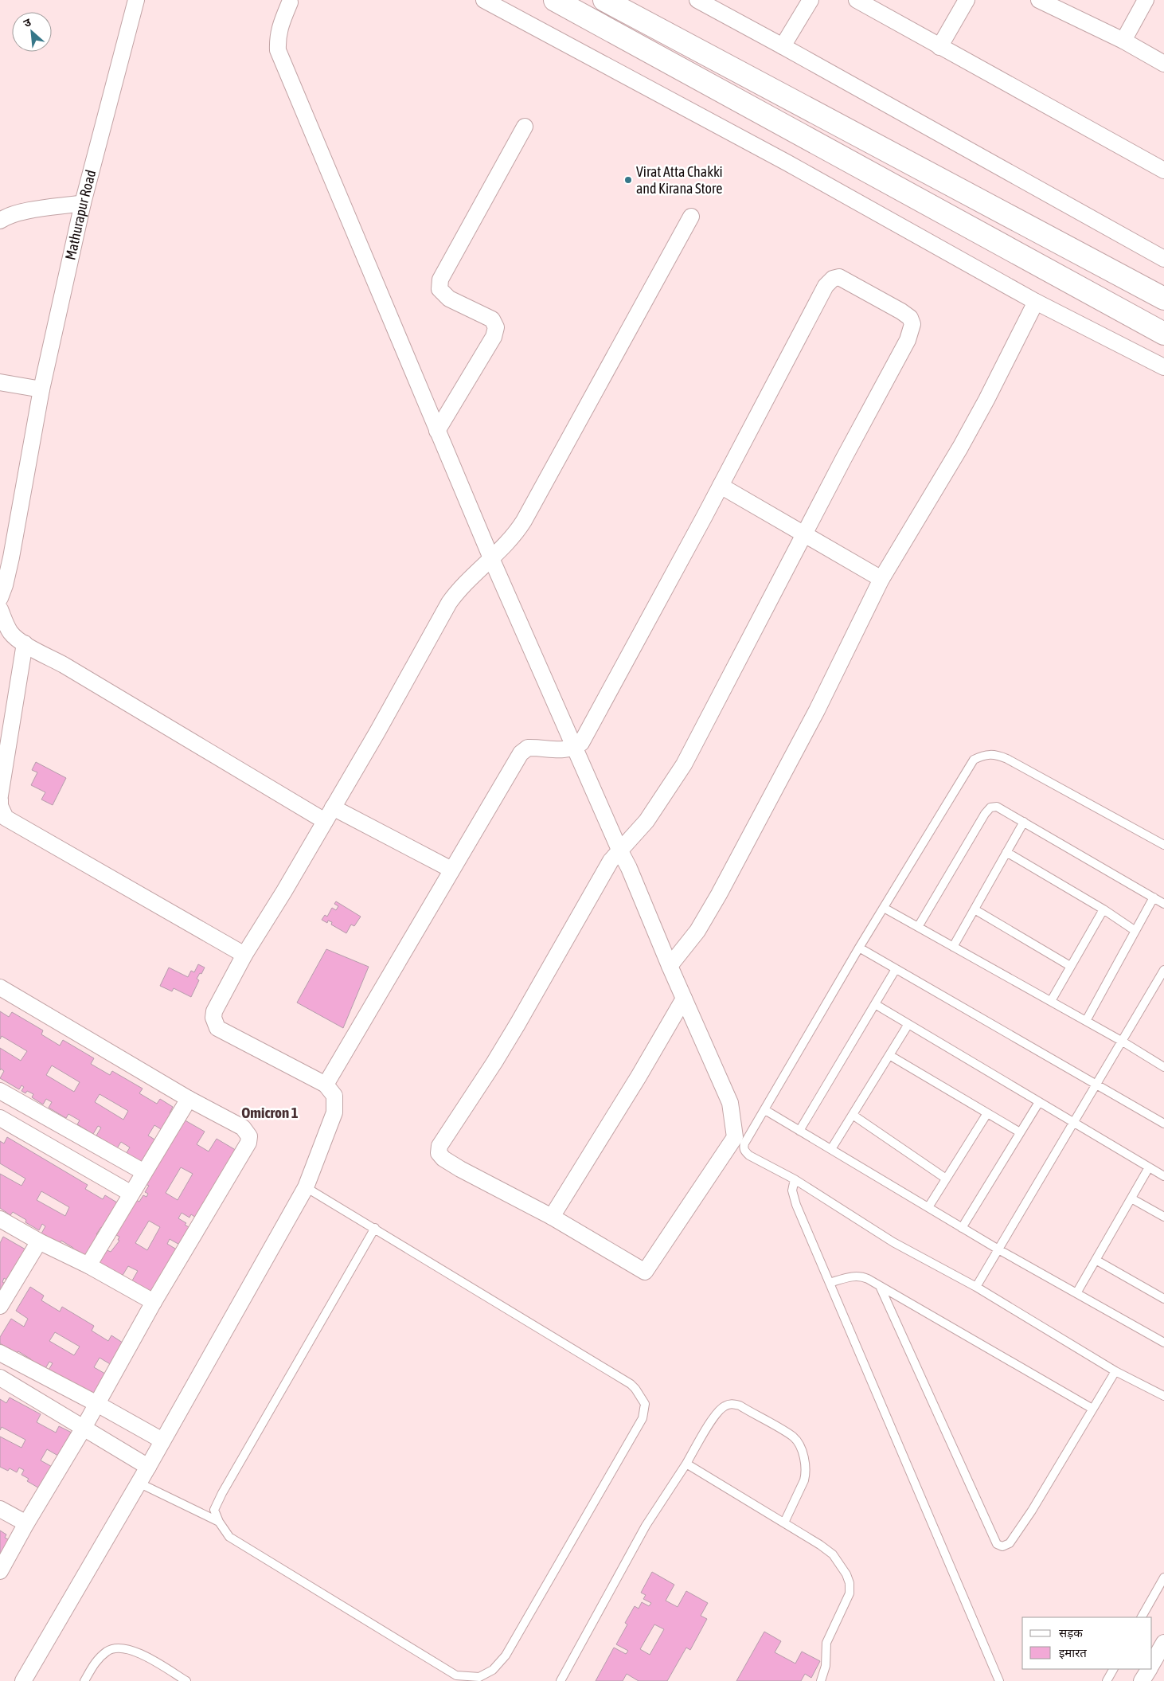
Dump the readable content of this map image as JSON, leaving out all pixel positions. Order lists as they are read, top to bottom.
{
  "streets": {
    "street": ["Mathurapur Road"]
  },
  "districts": ["Omicron 1"],
  "places": ["Virat Atta Chakki and Kirana Store"],
  "legend": ["सड़क", "इमारत"],
  "north": "top left"
}
